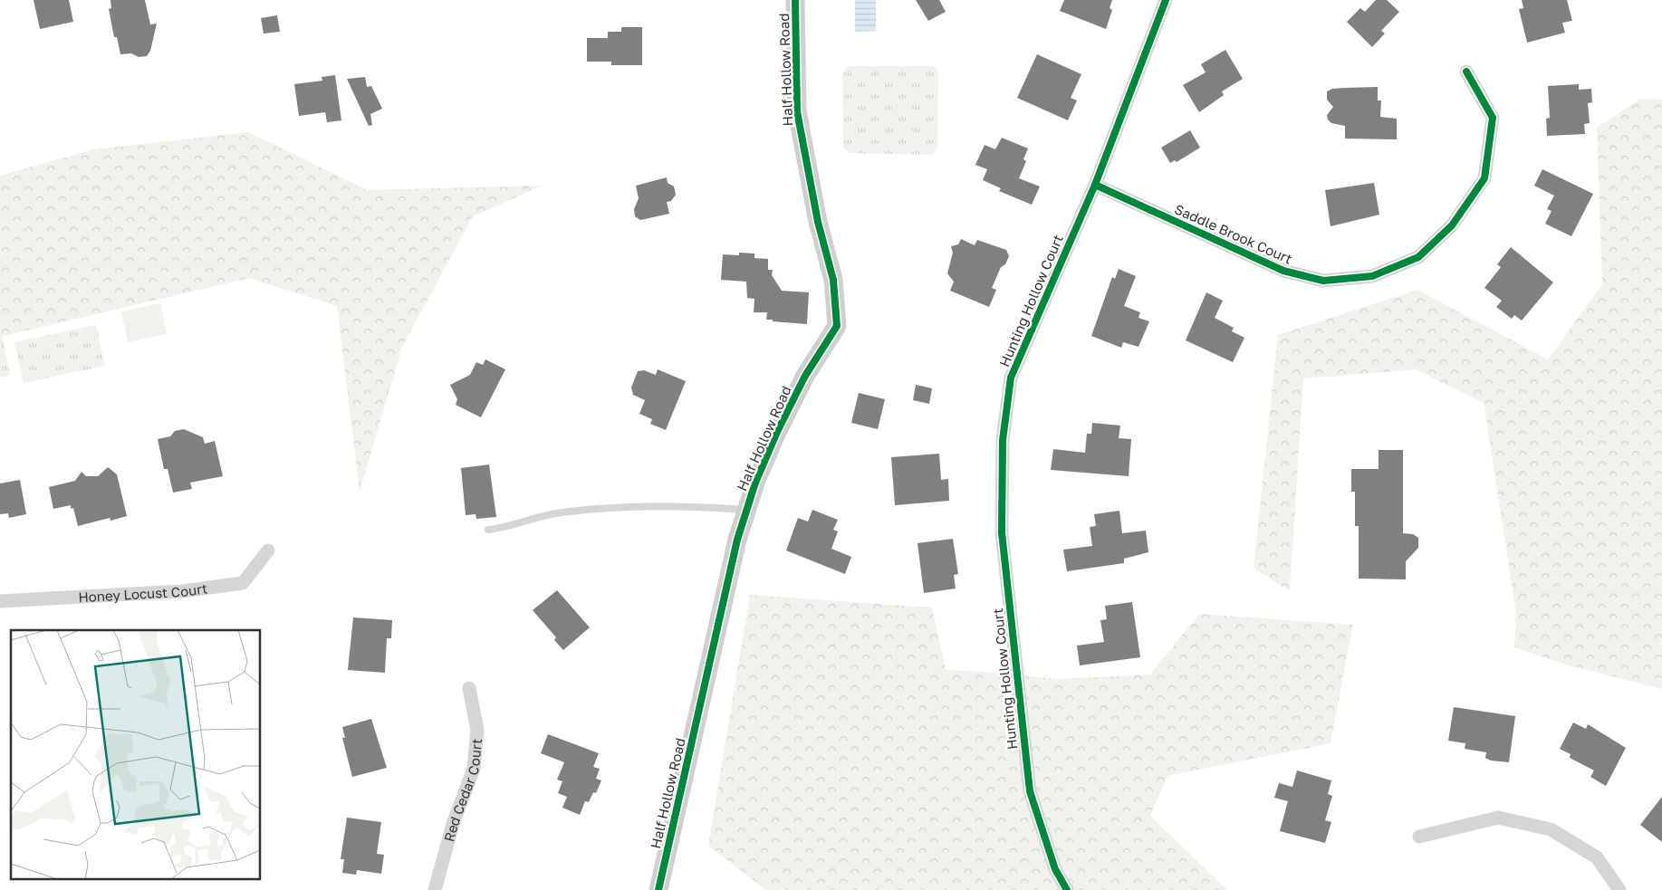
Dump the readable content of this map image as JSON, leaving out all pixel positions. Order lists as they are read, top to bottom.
{
  "streets": {
    "street": [
      "Half Hollow Road",
      "Saddle Brook Court",
      "Hunting Hollow Court",
      "Honey Locust Court",
      "Red Cedar Court"
    ]
  },
  "crossings": [
    ["Saddle Brook Court", "Hunting Hollow Court"]
  ]
}
